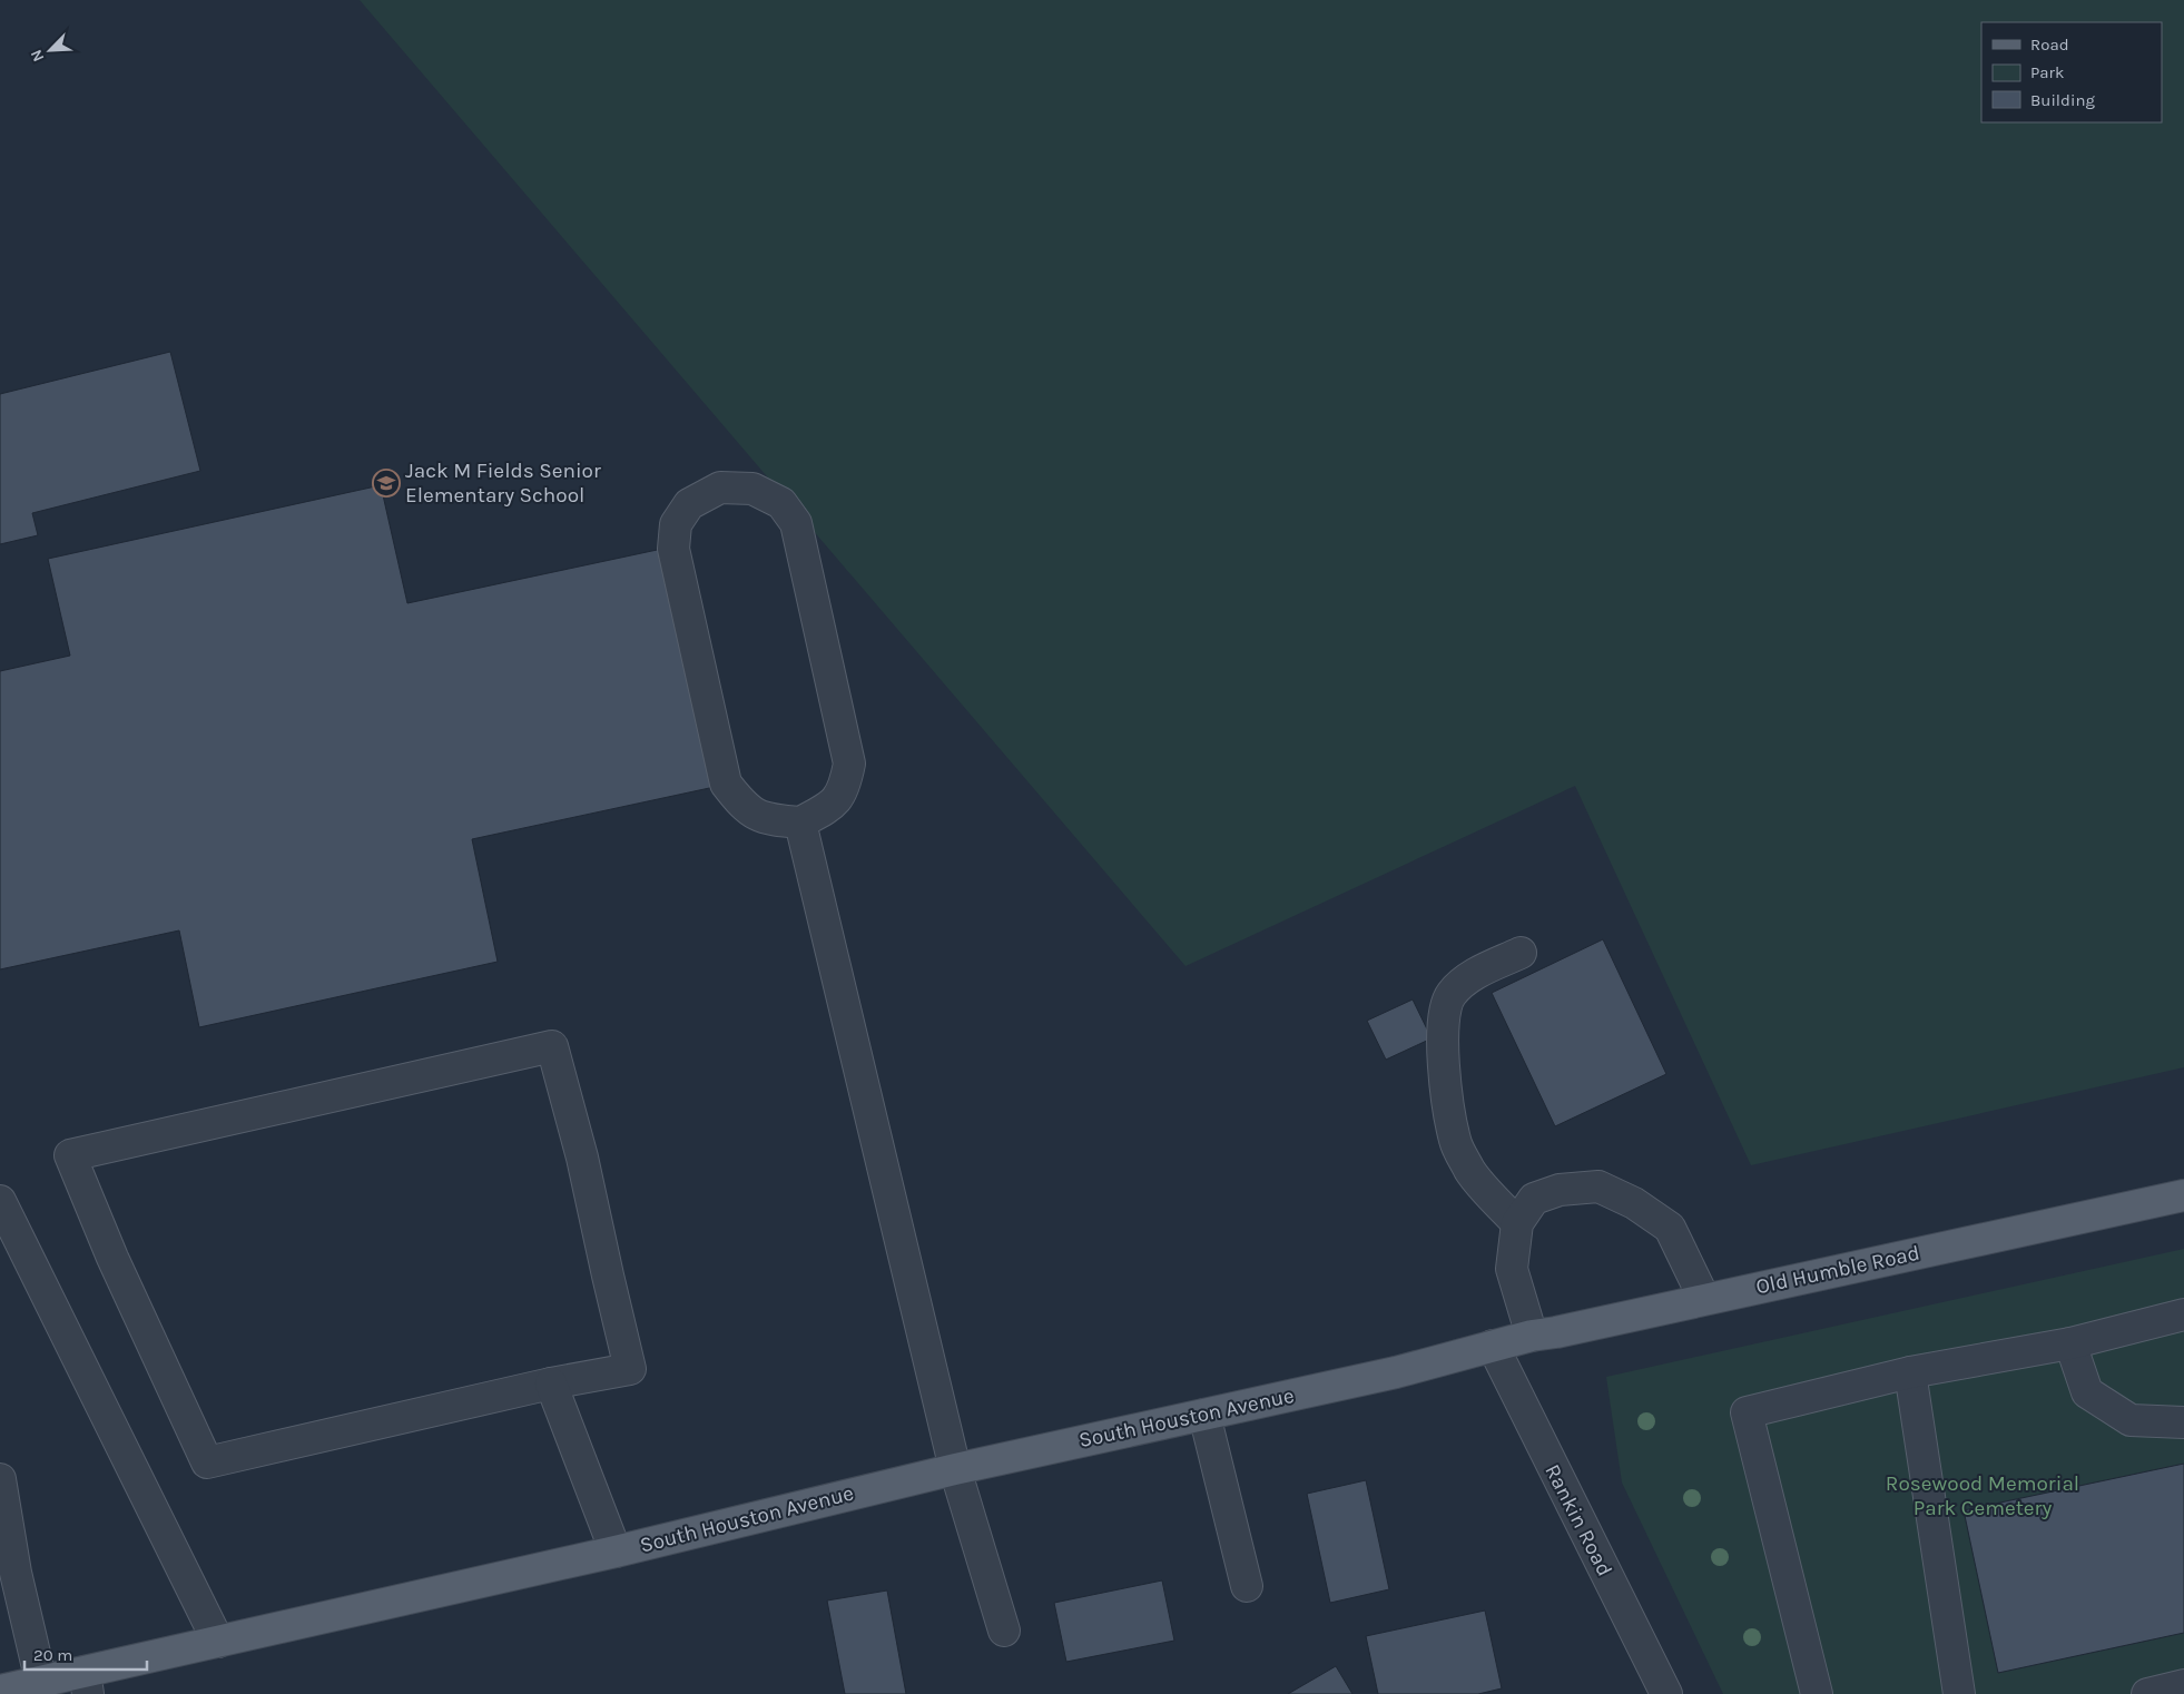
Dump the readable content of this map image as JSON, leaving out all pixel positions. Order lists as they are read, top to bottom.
{
  "streets": {
    "main road": ["Old Humble Road", "South Houston Avenue"],
    "street": ["Rankin Road"]
  },
  "crossings": [
    ["Old Humble Road", "South Houston Avenue"],
    ["Old Humble Road", "Rankin Road"],
    ["South Houston Avenue", "Rankin Road"]
  ],
  "parks": ["Rosewood Memorial Park Cemetery"],
  "places": {
    "school or university": ["Jack M Fields Senior Elementary School"]
  },
  "legend": ["Road", "Park", "Building"],
  "scale_bar": "20 m",
  "north": "bottom left"
}
